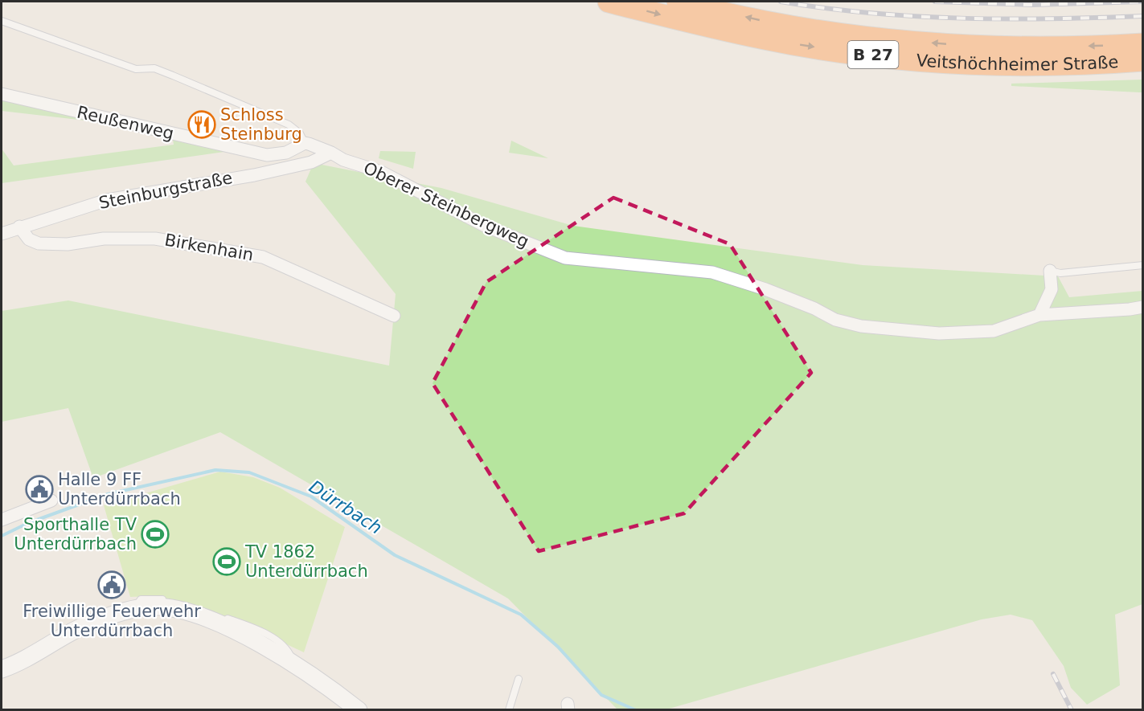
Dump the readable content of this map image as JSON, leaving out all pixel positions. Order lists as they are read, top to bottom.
{
  "streets": {
    "highway": ["B 27", "Veitshöchheimer Straße"],
    "street": [
      "Reußenweg",
      "Steinburgstraße",
      "Oberer Steinbergweg",
      "Birkenhain"
    ]
  },
  "crossings": [
    ["Steinburgstraße", "Oberer Steinbergweg"],
    ["Steinburgstraße", "Birkenhain"]
  ],
  "water": ["Dürrbach"],
  "places": {
    "restaurant": ["Schloss Steinburg"],
    "public building": ["Halle 9 FF Unterdürrbach", "Freiwillige Feuerwehr Unterdürrbach"],
    "sports": ["Sporthalle TV Unterdürrbach", "TV 1862 Unterdürrbach"]
  }
}
